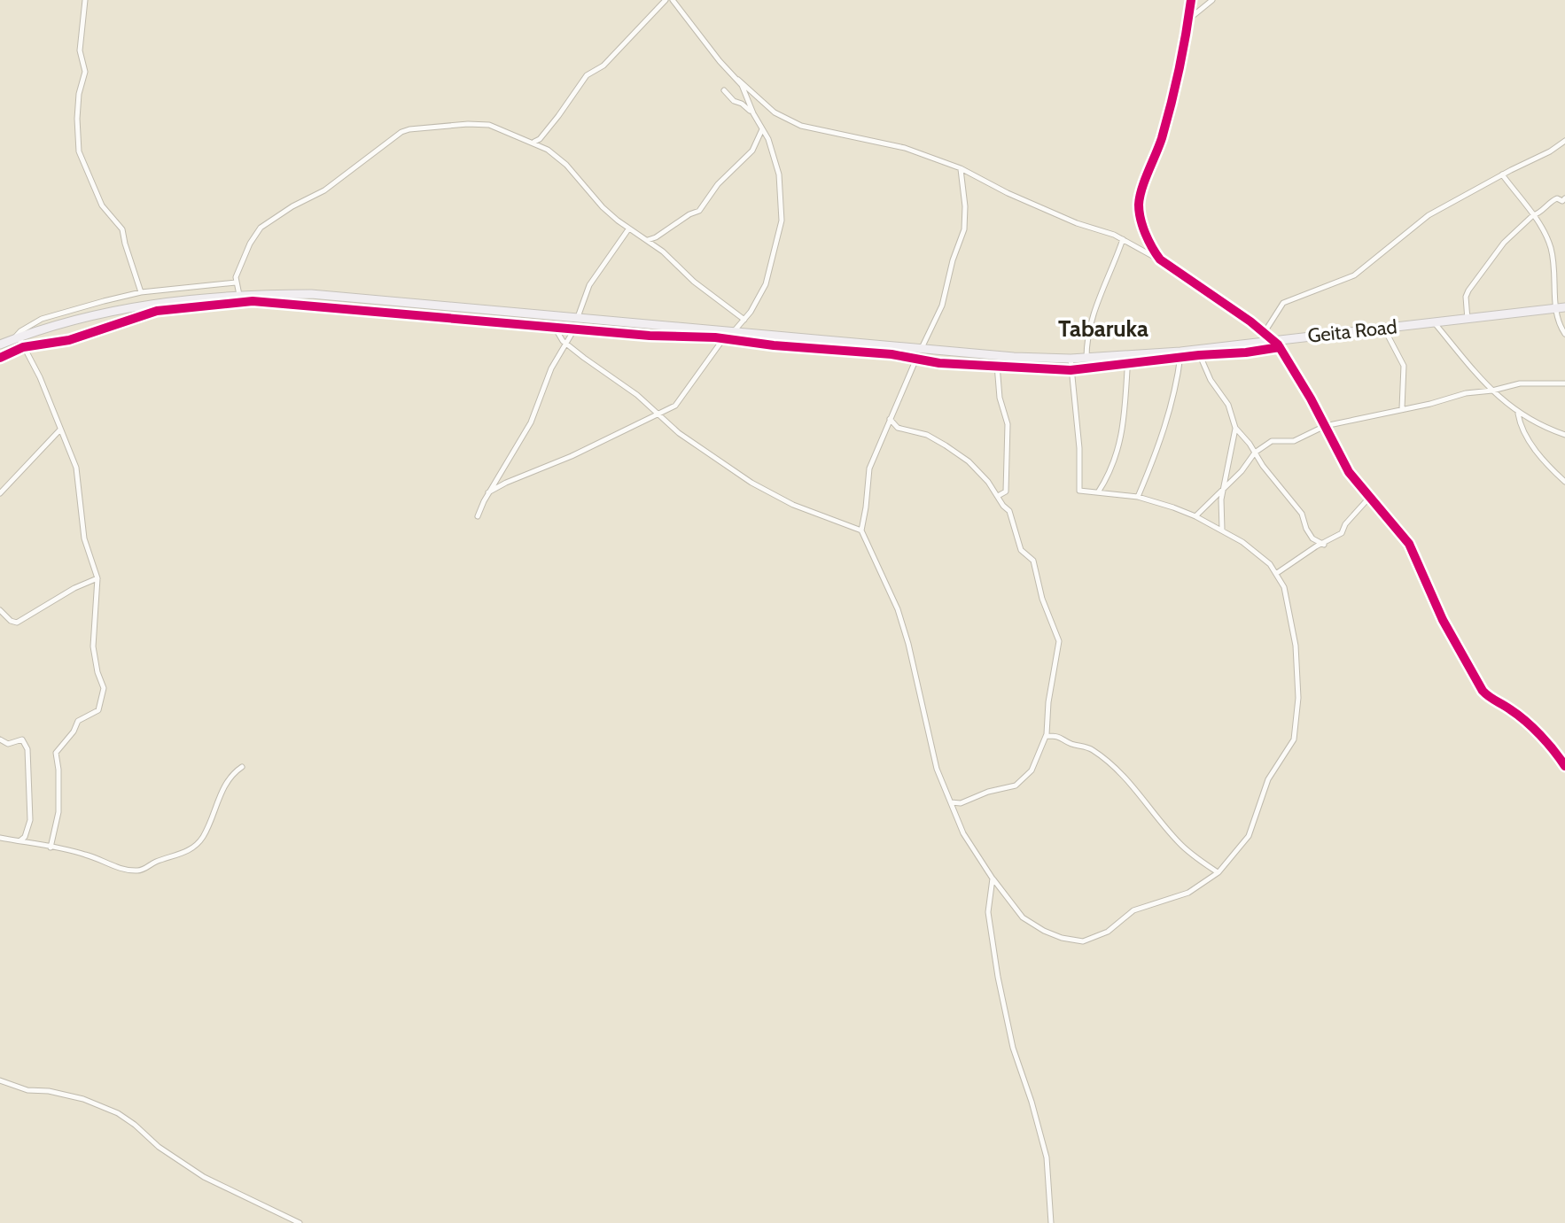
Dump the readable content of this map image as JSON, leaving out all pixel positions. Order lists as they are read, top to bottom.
{
  "streets": {
    "highway": ["Geita Road"]
  },
  "districts": ["Tabaruka"]
}
